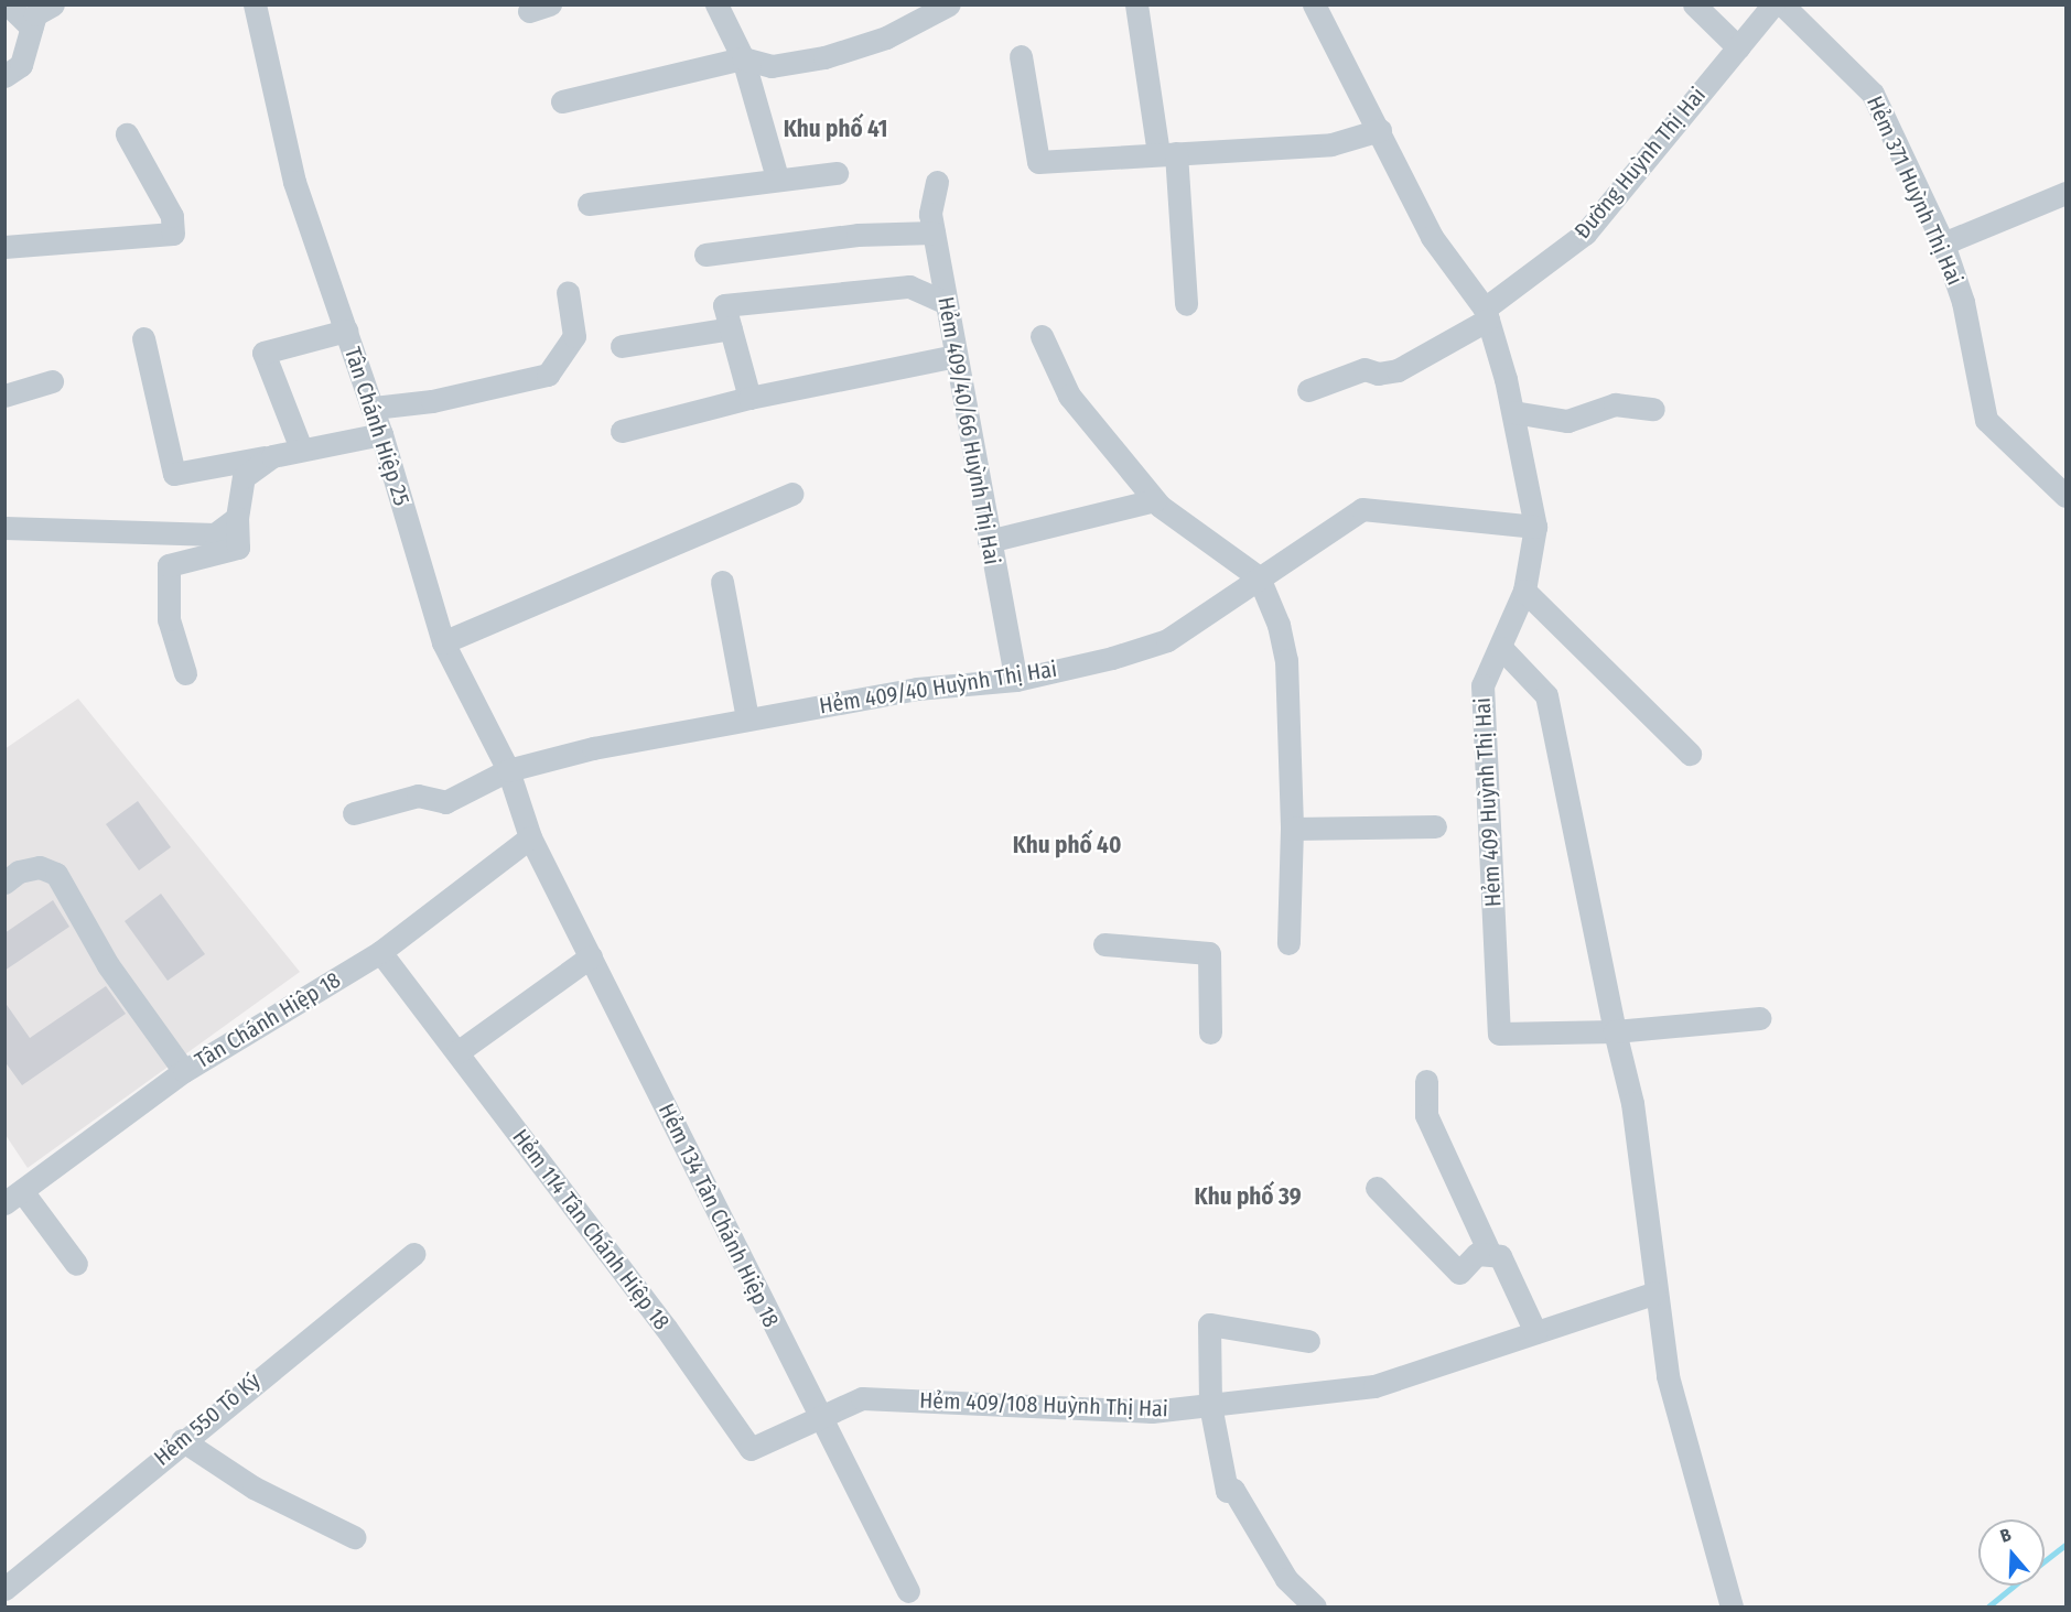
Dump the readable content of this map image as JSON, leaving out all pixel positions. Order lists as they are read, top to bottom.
{
  "streets": {
    "street": [
      "Đường Huỳnh Thị Hai",
      "Hẻm 371 Huỳnh Thị Hai",
      "Tân Chánh Hiệp 25",
      "Hẻm 409/40/66 Huỳnh Thị Hai",
      "Hẻm 409/40 Huỳnh Thị Hai",
      "Hẻm 409 Huỳnh Thị Hai",
      "Tân Chánh Hiệp 18",
      "Hẻm 134 Tân Chánh Hiệp 18",
      "Hẻm 114 Tân Chánh Hiệp 18",
      "Hẻm 409/108 Huỳnh Thị Hai",
      "Hẻm 550 Tô Ký"
    ]
  },
  "crossings": [
    ["Đường Huỳnh Thị Hai", "Hẻm 409 Huỳnh Thị Hai"],
    ["Tân Chánh Hiệp 25", "Hẻm 409/40 Huỳnh Thị Hai"],
    ["Tân Chánh Hiệp 25", "Tân Chánh Hiệp 18"],
    ["Tân Chánh Hiệp 25", "Hẻm 134 Tân Chánh Hiệp 18"],
    ["Hẻm 409/40/66 Huỳnh Thị Hai", "Hẻm 409/40 Huỳnh Thị Hai"],
    ["Hẻm 409/40 Huỳnh Thị Hai", "Hẻm 409 Huỳnh Thị Hai"],
    ["Tân Chánh Hiệp 18", "Hẻm 134 Tân Chánh Hiệp 18"],
    ["Tân Chánh Hiệp 18", "Hẻm 114 Tân Chánh Hiệp 18"],
    ["Hẻm 134 Tân Chánh Hiệp 18", "Hẻm 114 Tân Chánh Hiệp 18"],
    ["Hẻm 134 Tân Chánh Hiệp 18", "Hẻm 409/108 Huỳnh Thị Hai"],
    ["Hẻm 114 Tân Chánh Hiệp 18", "Hẻm 409/108 Huỳnh Thị Hai"]
  ],
  "districts": ["Khu phố 41", "Khu phố 40", "Khu phố 39"],
  "north": "top"
}
